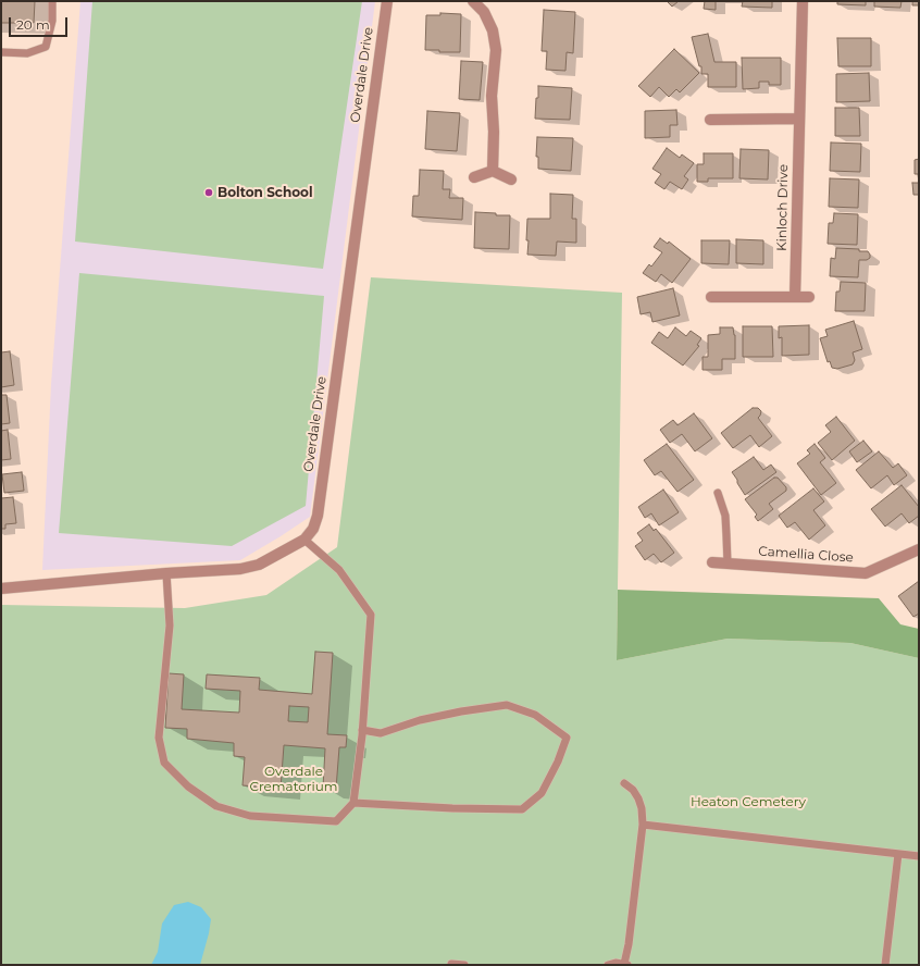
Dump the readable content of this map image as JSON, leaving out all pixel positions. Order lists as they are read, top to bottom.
{
  "streets": {
    "street": ["Overdale Drive", "Kinloch Drive", "Camellia Close"]
  },
  "parks": ["Overdale Crematorium", "Heaton Cemetery"],
  "places": ["Bolton School"],
  "scale_bar": "20 m"
}
